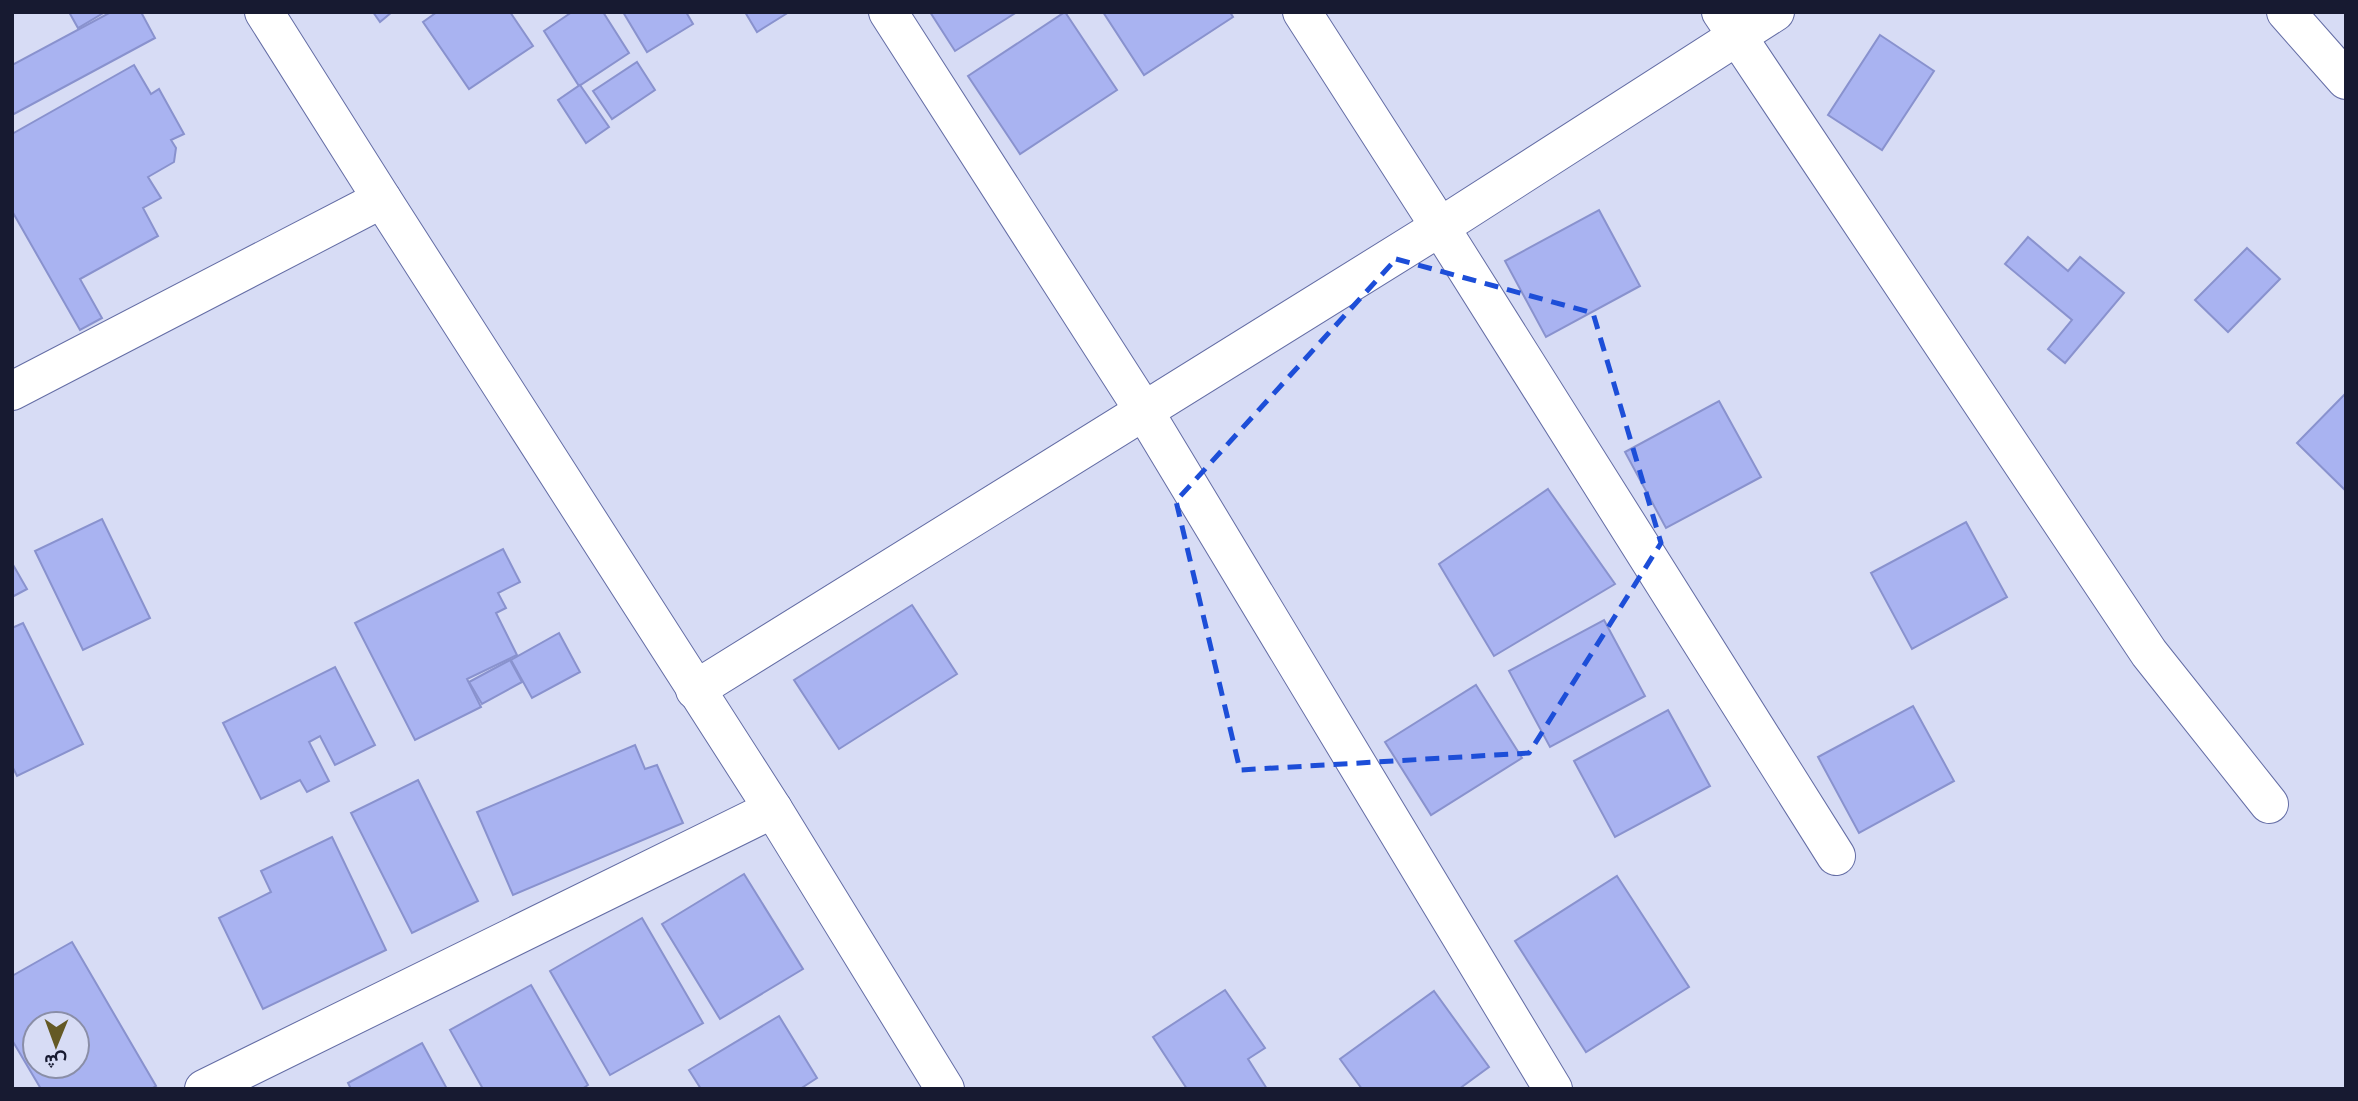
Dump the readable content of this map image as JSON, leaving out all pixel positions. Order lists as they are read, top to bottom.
{
  "north": "bottom"
}
